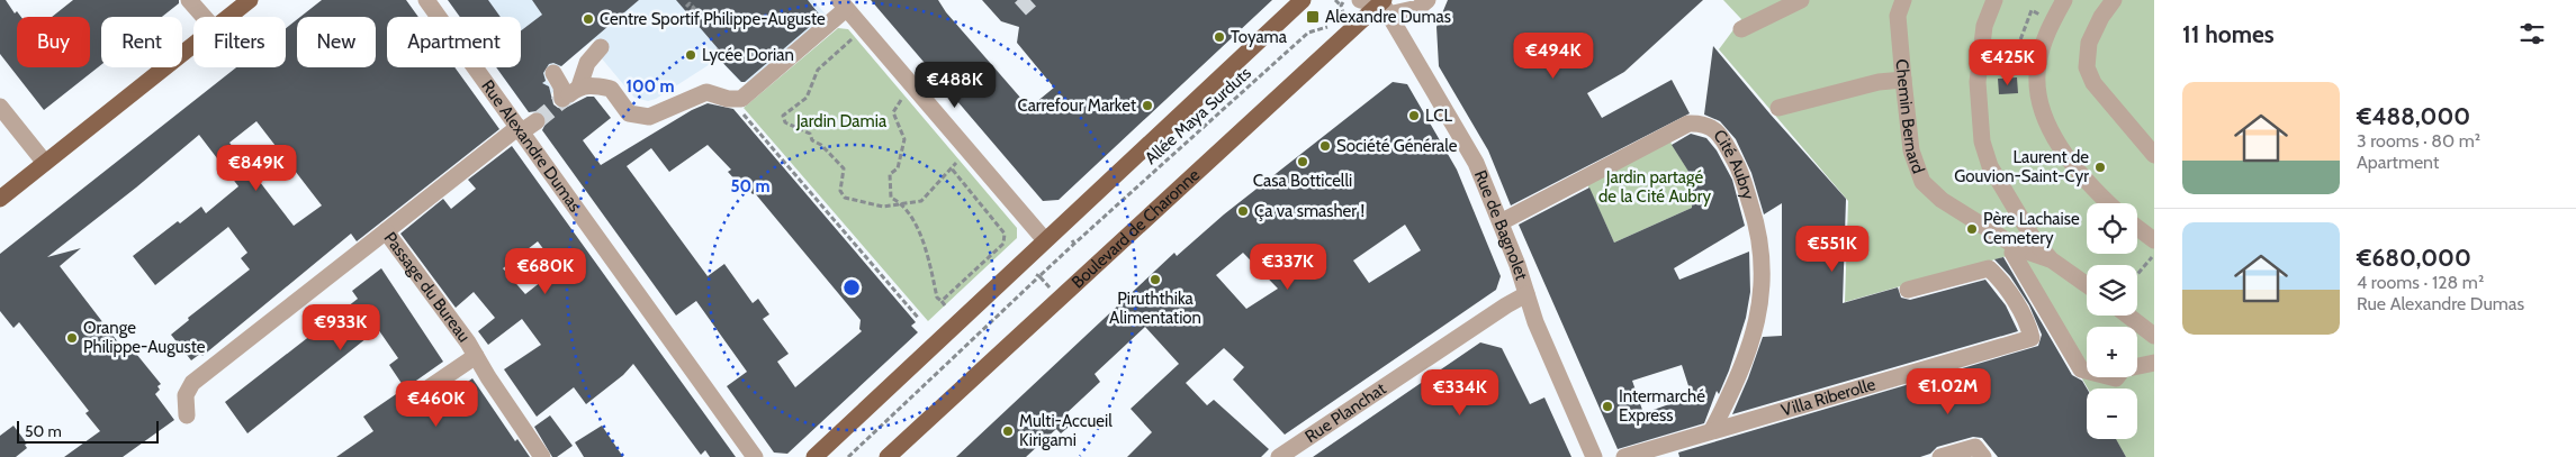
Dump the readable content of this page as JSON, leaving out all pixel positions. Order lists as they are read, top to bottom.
{
  "streets": {
    "main road": ["Boulevard de Charonne"],
    "street": [
      "Chemin Bernard",
      "Rue Alexandre Dumas",
      "Cité Aubry",
      "Rue de Bagnolet",
      "Passage du Bureau",
      "Villa Riberolle",
      "Rue Planchat"
    ],
    "path": ["Allée Maya Surduts"]
  },
  "crossings": [
    ["Rue Alexandre Dumas", "Passage du Bureau"],
    ["Cité Aubry", "Rue de Bagnolet"],
    ["Cité Aubry", "Villa Riberolle"],
    ["Rue de Bagnolet", "Boulevard de Charonne"],
    ["Rue de Bagnolet", "Rue Planchat"]
  ],
  "parks": ["Jardin Damia", "Jardin partagé de la Cité Aubry"],
  "places": {
    "transit": ["Alexandre Dumas"],
    "other": [
      "Centre Sportif Philippe-Auguste",
      "Toyama",
      "Lycée Dorian",
      "Carrefour Market",
      "LCL",
      "Société Générale",
      "Casa Botticelli",
      "Laurent de Gouvion-Saint-Cyr",
      "Ça va smasher !",
      "Père Lachaise Cemetery",
      "Piruththika Alimentation",
      "Orange Philippe-Auguste",
      "Intermarché Express",
      "Multi-Accueil Kirigami"
    ]
  },
  "scale_bar": "50 m",
  "page": {
    "heading": "11 homes",
    "chip": [
      "Buy",
      "Rent",
      "Filters",
      "New",
      "Apartment"
    ],
    "price": [
      "€494K",
      "€425K",
      "€488K",
      "€849K",
      "€551K",
      "€337K",
      "€680K",
      "€933K",
      "€1.02M",
      "€334K",
      "€460K"
    ],
    "list": [
      {
        "name": "€488,000",
        "note": "3 rooms · 80 m² · Apartment"
      },
      {
        "name": "€680,000",
        "note": "4 rooms · 128 m² · Rue Alexandre Dumas"
      }
    ],
    "map_buttons": ["+", "−"],
    "scale": "50 m"
  },
  "rings": ["100 m", "50 m"]
}
